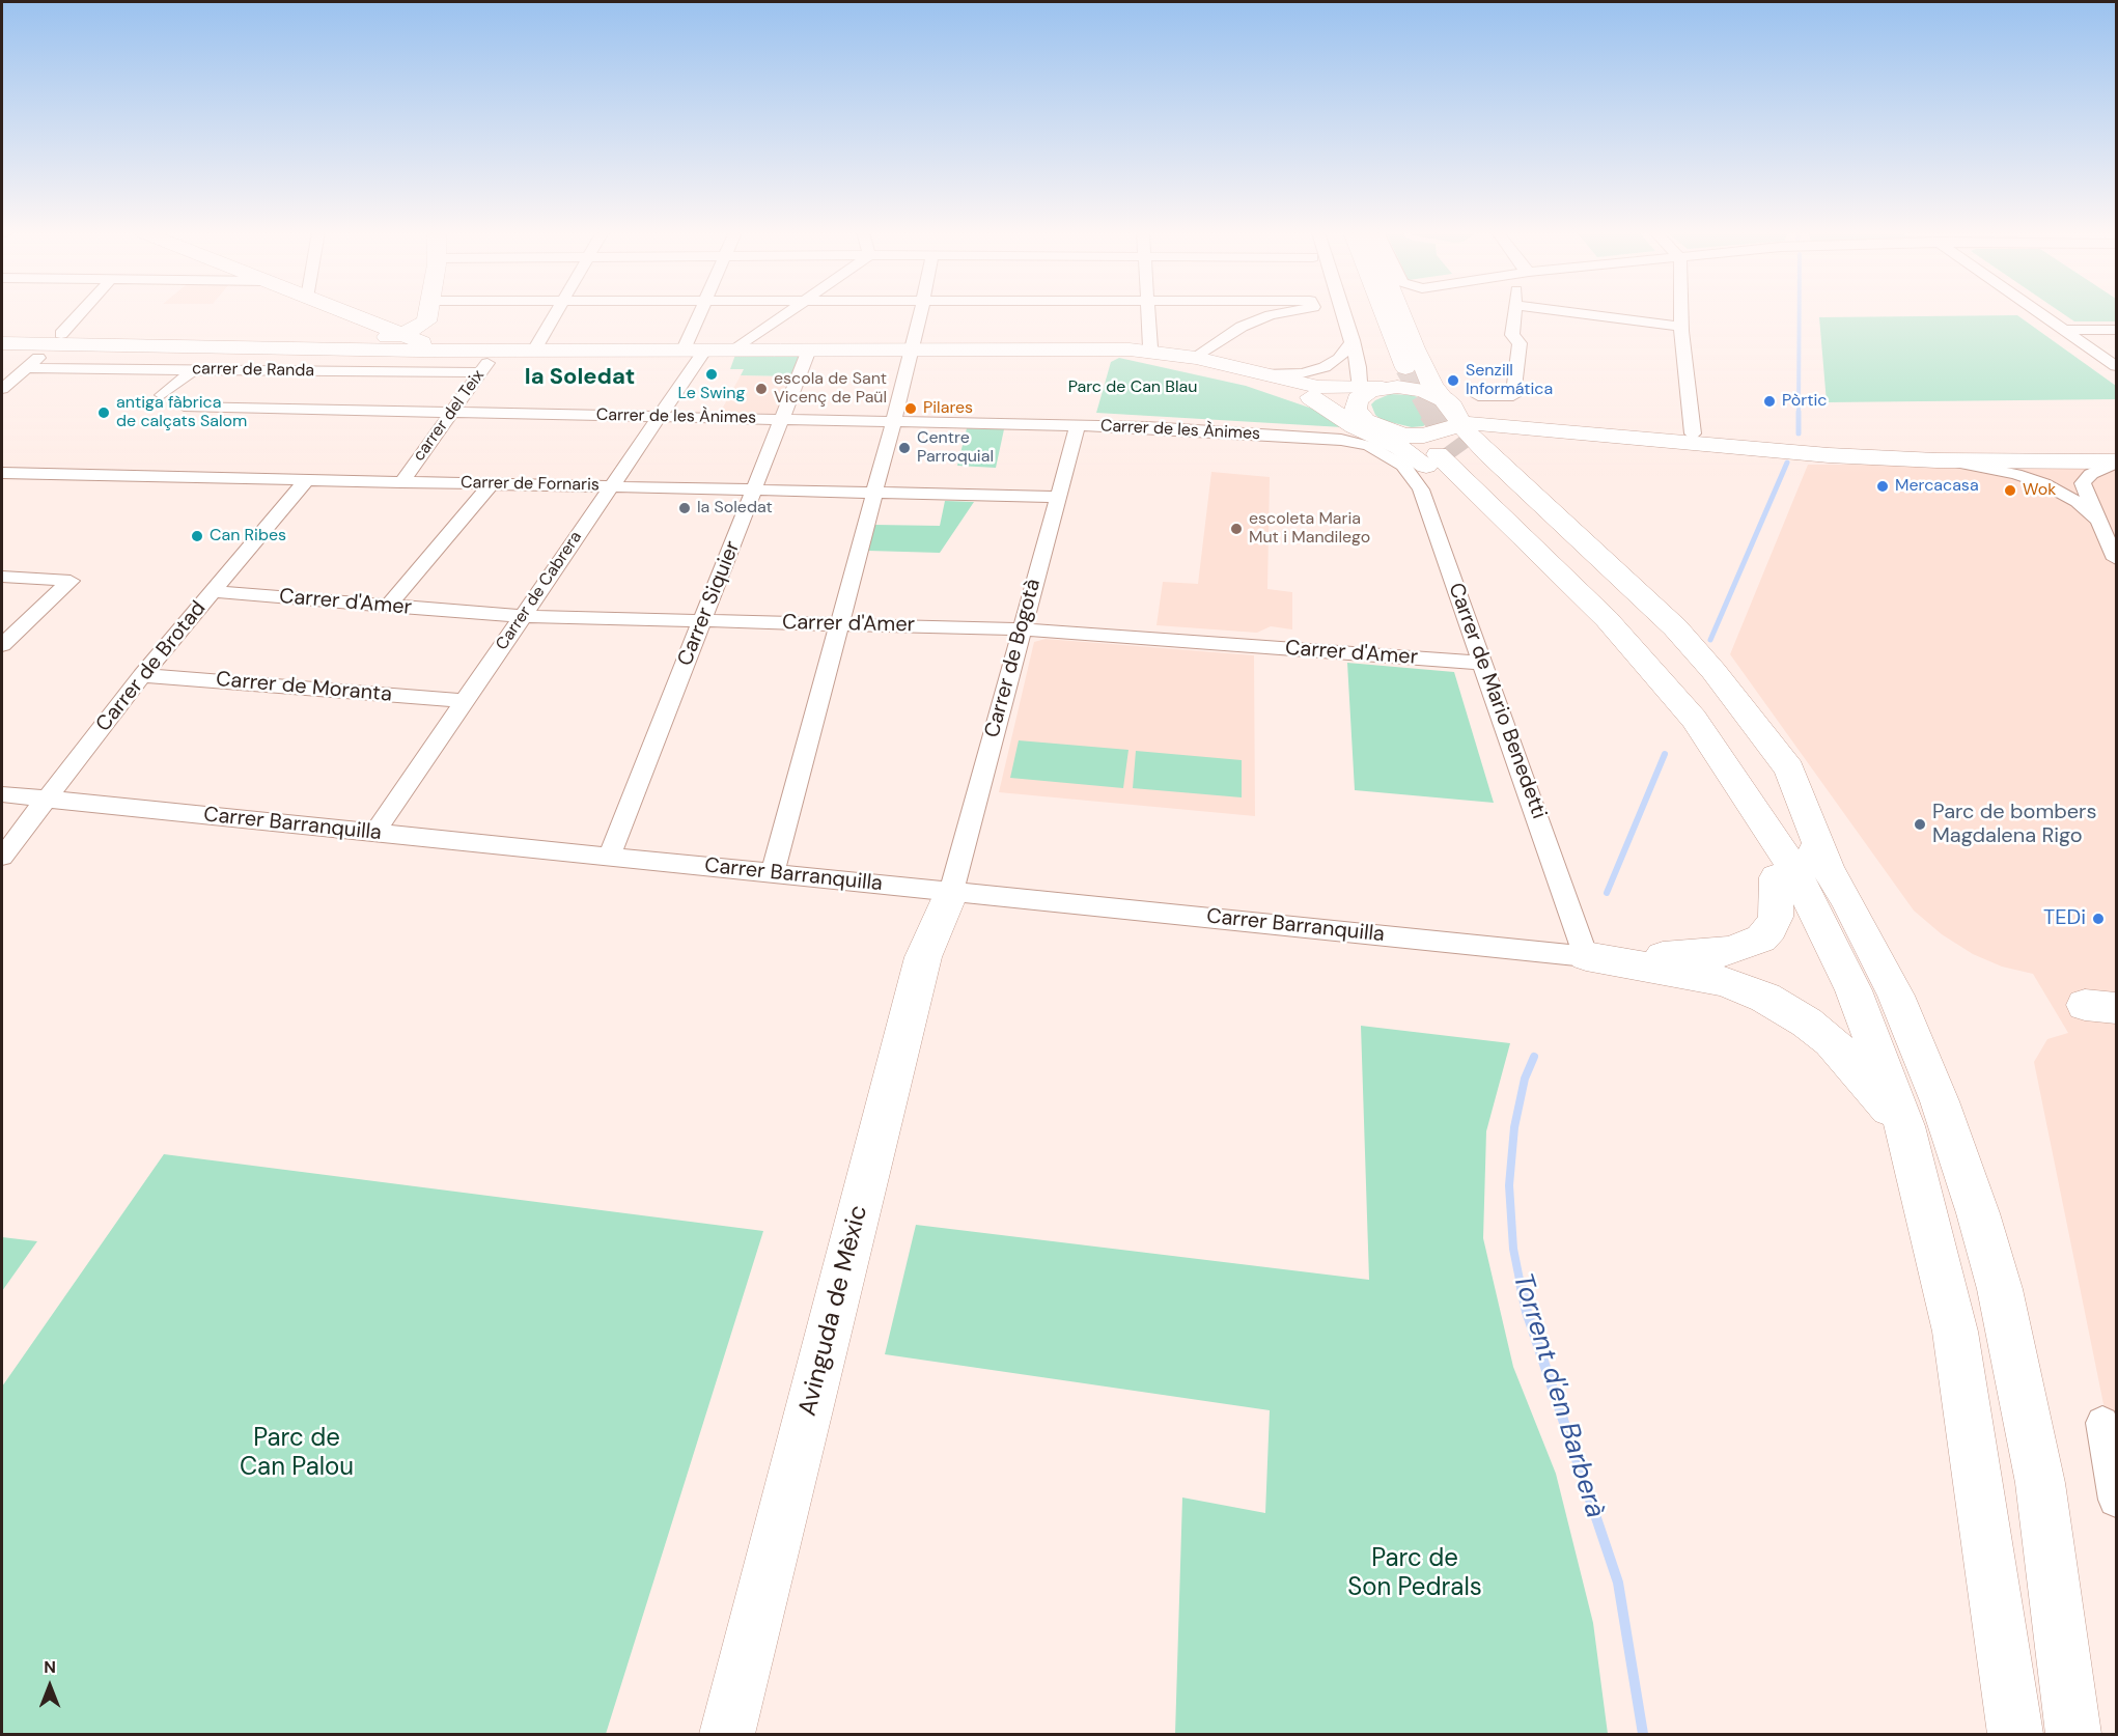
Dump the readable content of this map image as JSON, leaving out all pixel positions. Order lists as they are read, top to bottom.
{
  "streets": {
    "main road": ["Avinguda de Mèxic"],
    "street": [
      "carrer de Randa",
      "carrer del Teix",
      "Carrer de les Ànimes",
      "Carrer de Fornaris",
      "Carrer de Cabrera",
      "Carrer d'Amer",
      "Carrer Siquier",
      "Carrer de Bogotà",
      "Carrer de Brotad",
      "Carrer de Moranta",
      "Carrer de Mario Benedetti",
      "Carrer Barranquilla"
    ]
  },
  "crossings": [
    ["carrer de Randa", "carrer del Teix"],
    ["carrer de Randa", "Carrer de les Ànimes"],
    ["carrer del Teix", "Carrer de les Ànimes"],
    ["carrer del Teix", "Carrer de Fornaris"],
    ["Carrer de les Ànimes", "Carrer de Cabrera"],
    ["Carrer de les Ànimes", "Carrer Siquier"],
    ["Carrer de les Ànimes", "Carrer de Bogotà"],
    ["Carrer de les Ànimes", "Carrer de Mario Benedetti"],
    ["Carrer de Fornaris", "Carrer de Cabrera"],
    ["Carrer de Fornaris", "Carrer Siquier"],
    ["Carrer de Fornaris", "Carrer de Bogotà"],
    ["Carrer de Fornaris", "Carrer de Brotad"],
    ["Carrer de Cabrera", "Carrer d'Amer"],
    ["Carrer de Cabrera", "Carrer de Moranta"],
    ["Carrer de Cabrera", "Carrer Barranquilla"],
    ["Carrer d'Amer", "Carrer Siquier"],
    ["Carrer d'Amer", "Carrer de Bogotà"],
    ["Carrer d'Amer", "Carrer de Brotad"],
    ["Carrer d'Amer", "Carrer de Mario Benedetti"],
    ["Carrer Siquier", "Carrer Barranquilla"],
    ["Carrer de Bogotà", "Carrer Barranquilla"],
    ["Carrer de Bogotà", "Avinguda de Mèxic"],
    ["Carrer de Brotad", "Carrer de Moranta"],
    ["Carrer de Brotad", "Carrer Barranquilla"],
    ["Carrer de Mario Benedetti", "Carrer Barranquilla"],
    ["Carrer Barranquilla", "Avinguda de Mèxic"]
  ],
  "districts": ["la Soledat"],
  "water": ["Torrent d'en Barberà"],
  "parks": ["Parc de Can Blau", "Parc de Can Palou", "Parc de Son Pedrals"],
  "places": [
    "Le Swing",
    "Senzill Informática",
    "escola de Sant Vicenç de Paül",
    "Pòrtic",
    "Pilares",
    "antiga fàbrica de calçats Salom",
    "Centre Parroquial",
    "Mercacasa",
    "Wok",
    "la Soledat",
    "escoleta Maria Mut i Mandilego",
    "Can Ribes",
    "Parc de bombers Magdalena Rigo",
    "TEDi"
  ],
  "north": "top"
}
